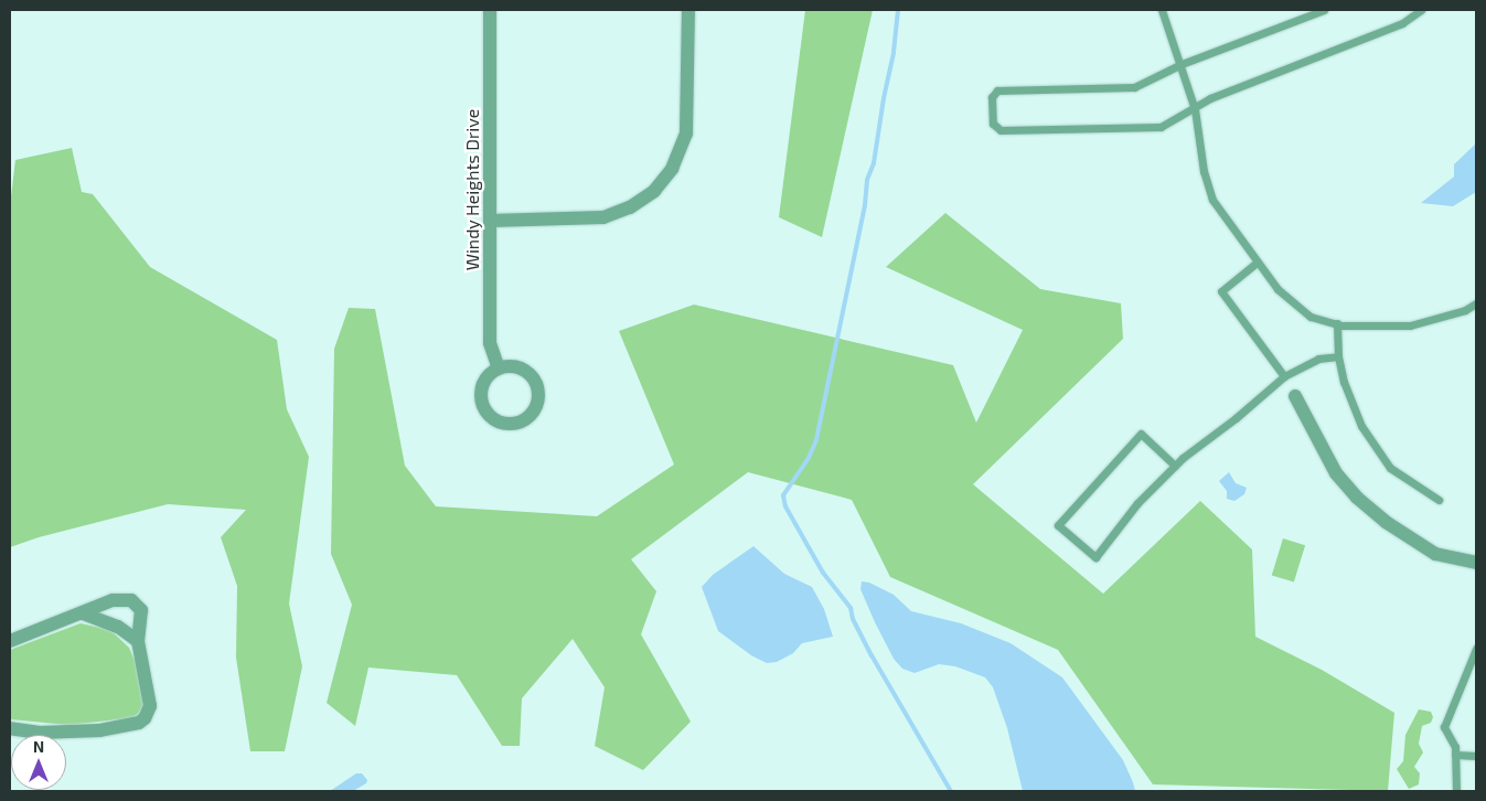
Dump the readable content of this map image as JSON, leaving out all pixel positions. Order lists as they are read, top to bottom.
{
  "streets": {
    "street": ["Windy Heights Drive"]
  },
  "north": "top"
}
